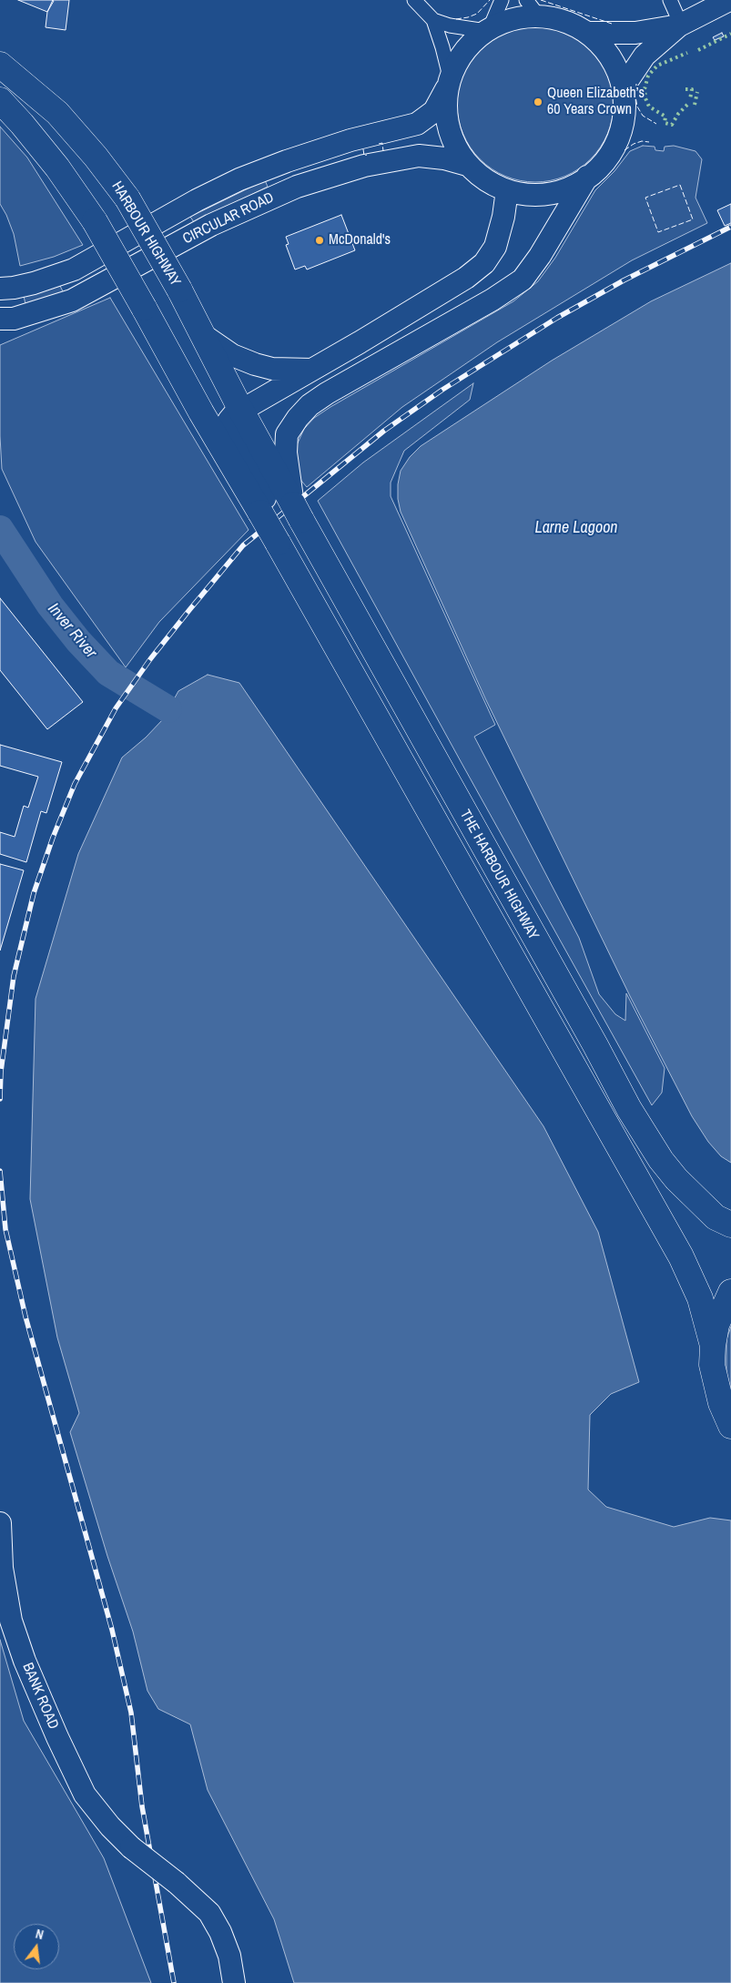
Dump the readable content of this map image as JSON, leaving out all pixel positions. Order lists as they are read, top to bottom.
{
  "streets": {
    "highway": ["HARBOUR HIGHWAY", "THE HARBOUR HIGHWAY"],
    "main road": ["CIRCULAR ROAD", "BANK ROAD"]
  },
  "crossings": [
    ["HARBOUR HIGHWAY", "THE HARBOUR HIGHWAY"]
  ],
  "water": ["Larne Lagoon", "Inver River"],
  "places": ["Queen Elizabeth’s 60 Years Crown", "McDonald's"],
  "north": "top"
}
